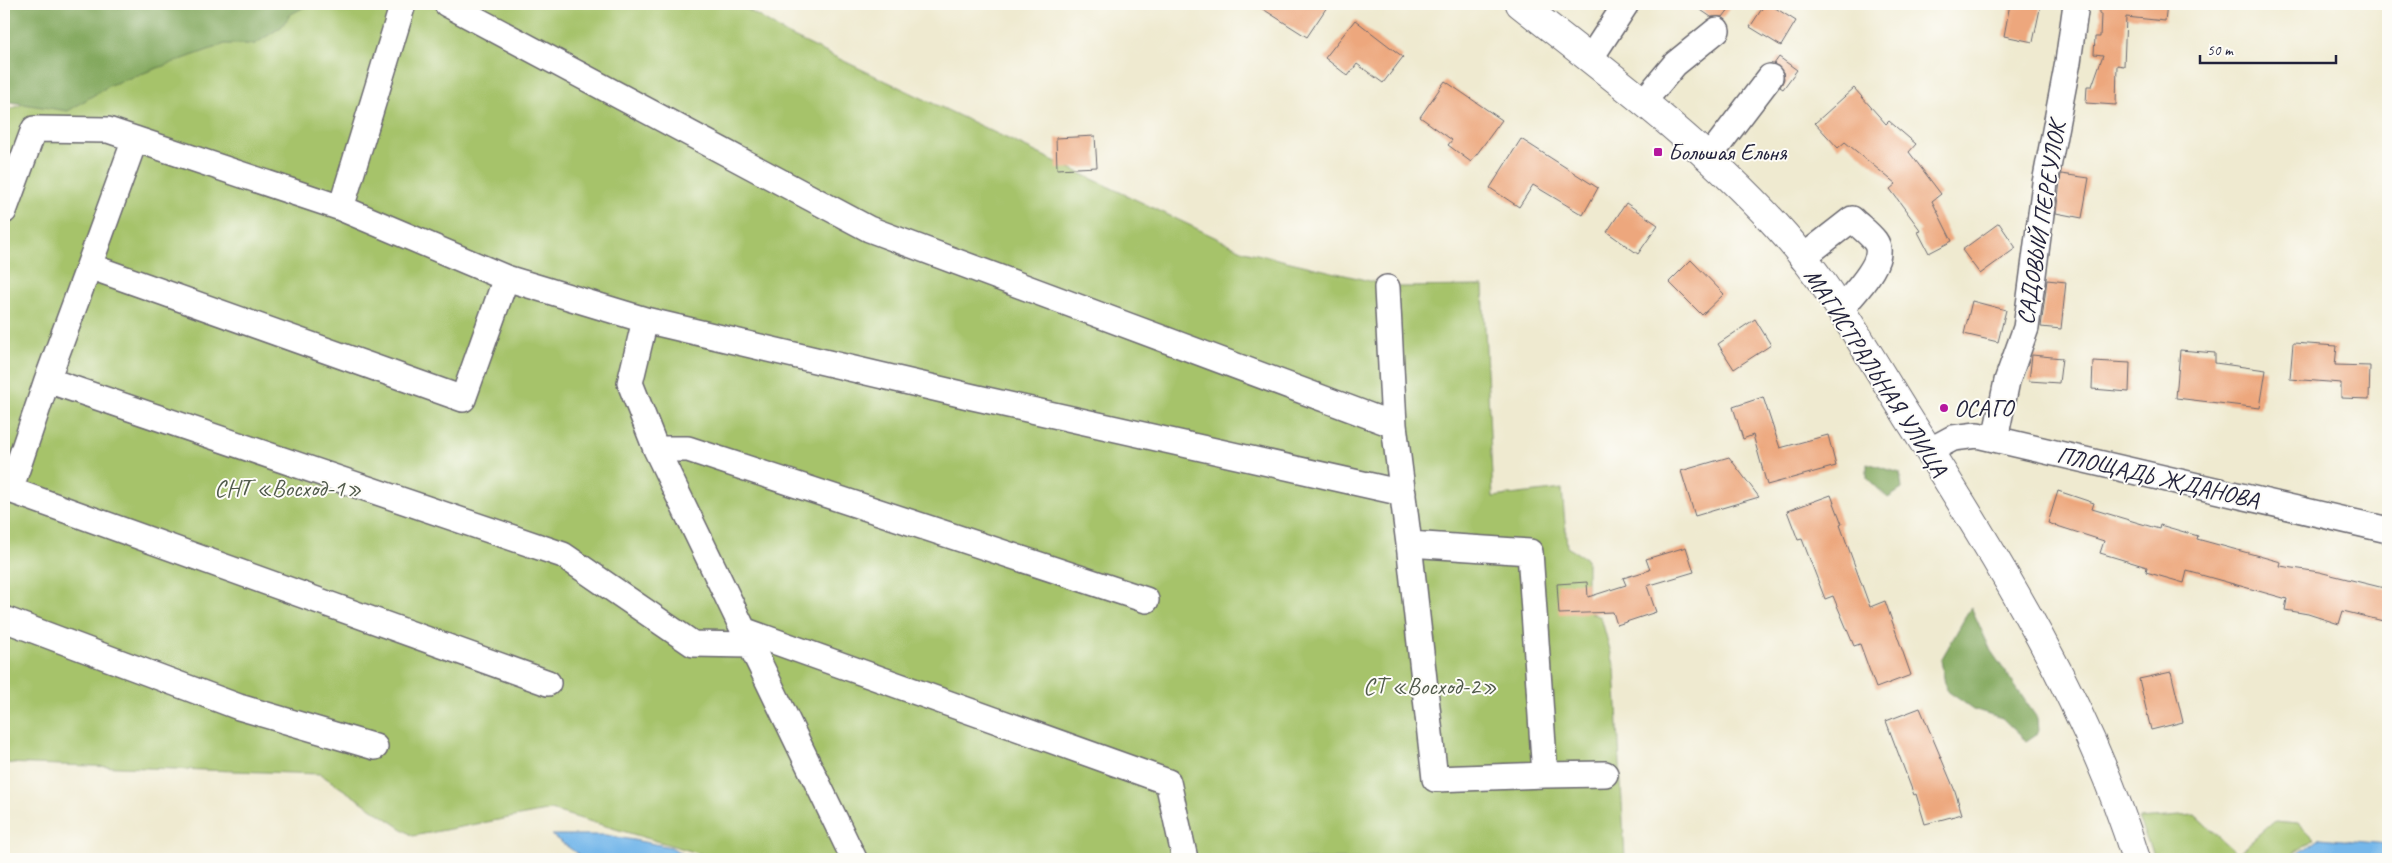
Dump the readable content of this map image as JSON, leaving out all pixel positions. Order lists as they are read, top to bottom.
{
  "streets": {
    "main road": ["МАГИСТРАЛЬНАЯ УЛИЦА"],
    "street": ["САДОВЫЙ ПЕРЕУЛОК", "ПЛОЩАДЬ ЖДАНОВА"]
  },
  "crossings": [
    ["САДОВЫЙ ПЕРЕУЛОК", "ПЛОЩАДЬ ЖДАНОВА"],
    ["МАГИСТРАЛЬНАЯ УЛИЦА", "ПЛОЩАДЬ ЖДАНОВА"]
  ],
  "parks": ["СНТ «Восход-1»", "СТ «Восход-2»"],
  "places": {
    "transit": ["Большая Ельня"],
    "other": ["ОСАГО"]
  },
  "scale_bar": "50 m"
}
